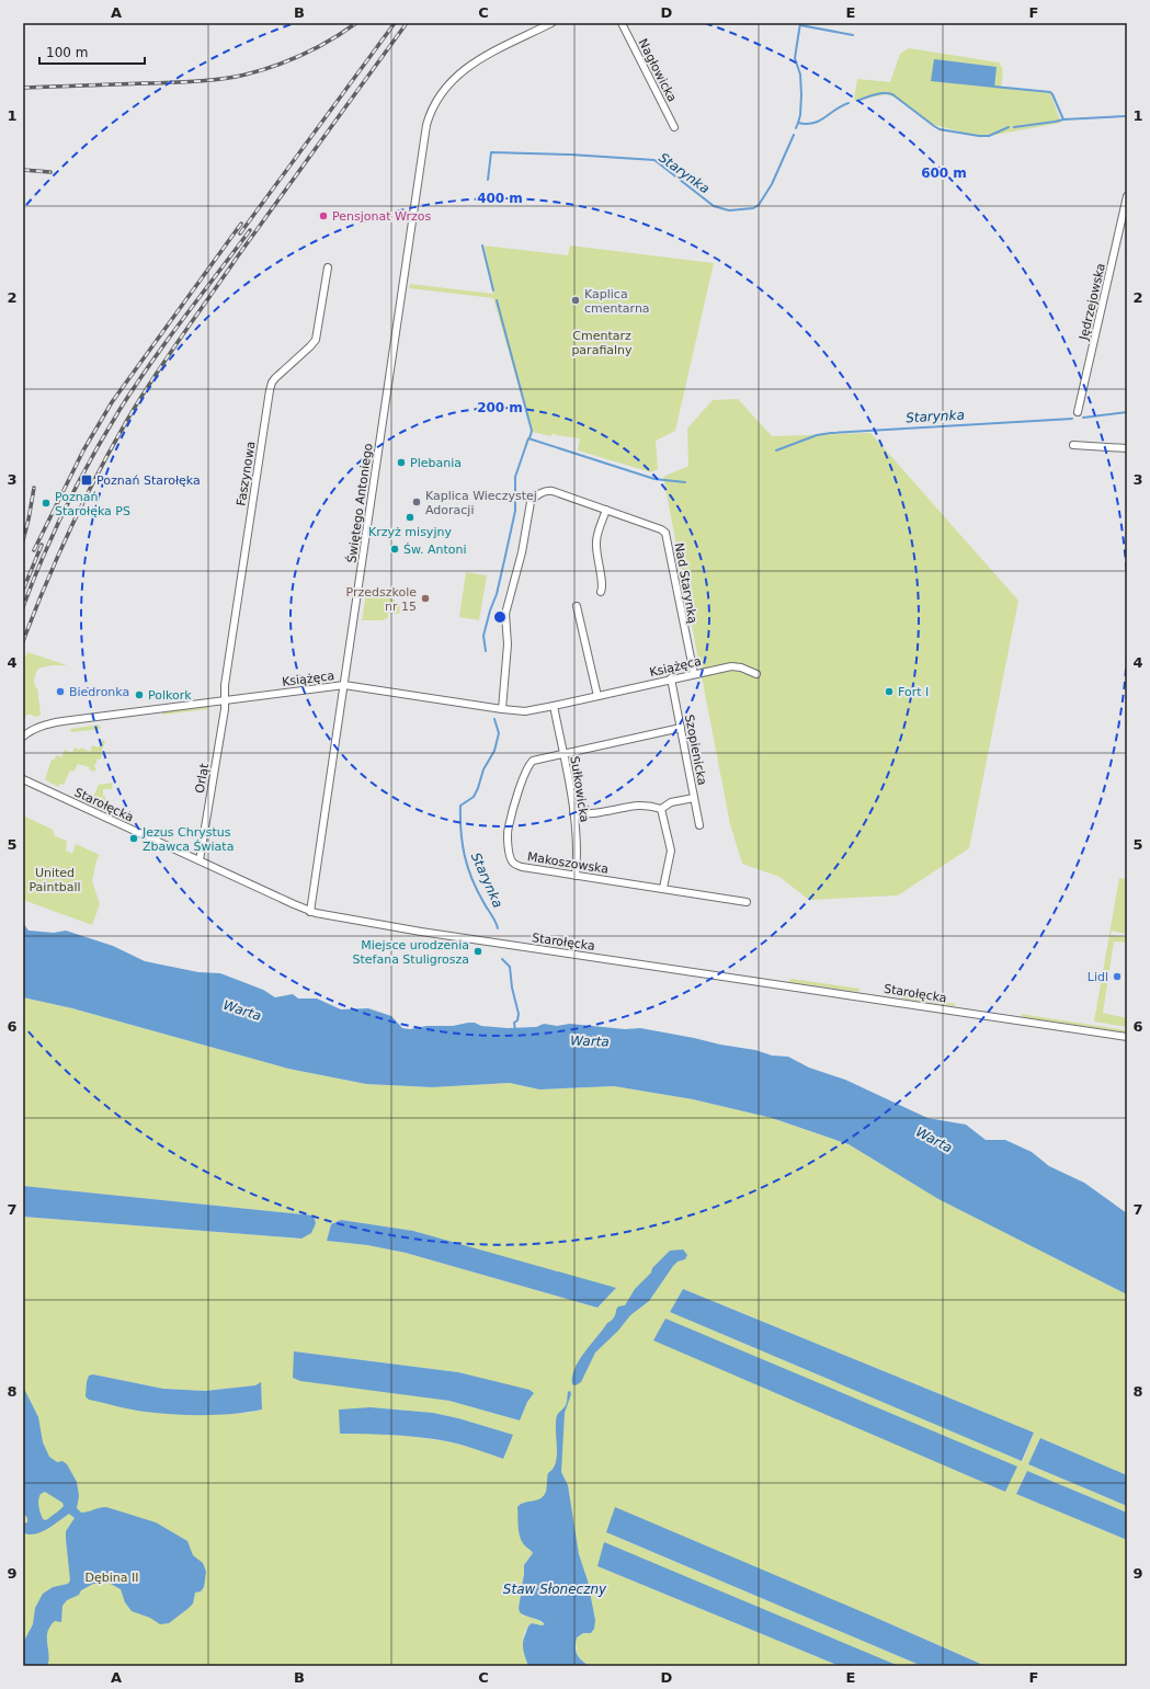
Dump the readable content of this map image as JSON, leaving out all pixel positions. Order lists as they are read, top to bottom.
{
  "streets": {
    "street": [
      "Nagłowicka",
      "Jędrzejowska",
      "Faszynowa",
      "Świętego Antoniego",
      "Nad Starynką",
      "Książęca",
      "Szopienicka",
      "Orląt",
      "Sułkowicka",
      "Starołęcka",
      "Makoszowska"
    ]
  },
  "crossings": [
    ["Faszynowa", "Książęca"],
    ["Faszynowa", "Orląt"],
    ["Świętego Antoniego", "Książęca"],
    ["Świętego Antoniego", "Starołęcka"],
    ["Nad Starynką", "Książęca"],
    ["Książęca", "Szopienicka"],
    ["Książęca", "Orląt"],
    ["Książęca", "Sułkowicka"],
    ["Szopienicka", "Makoszowska"],
    ["Orląt", "Starołęcka"],
    ["Sułkowicka", "Makoszowska"]
  ],
  "water": ["Starynka", "Warta", "Staw Słoneczny"],
  "parks": ["Cmentarz parafialny", "United Paintball", "Dębina II"],
  "places": {
    "other": [
      "Pensjonat Wrzos",
      "Kaplica cmentarna",
      "Plebania",
      "Kaplica Wieczystej Adoracji",
      "Poznań Starołęka PS",
      "Krzyż misyjny",
      "Św. Antoni",
      "Przedszkole nr 15",
      "Biedronka",
      "Fort I",
      "Polkork",
      "Jezus Chrystus Zbawca Świata",
      "Miejsce urodzenia Stefana Stuligrosza",
      "Lidl"
    ],
    "transit": ["Poznań Starołęka"]
  },
  "scale_bar": "100 m",
  "grid": {
    "columns": [
      "A",
      "B",
      "C",
      "D",
      "E",
      "F"
    ],
    "rows": [
      "1",
      "2",
      "3",
      "4",
      "5",
      "6",
      "7",
      "8",
      "9"
    ]
  },
  "rings": ["600 m", "400 m", "200 m"]
}
